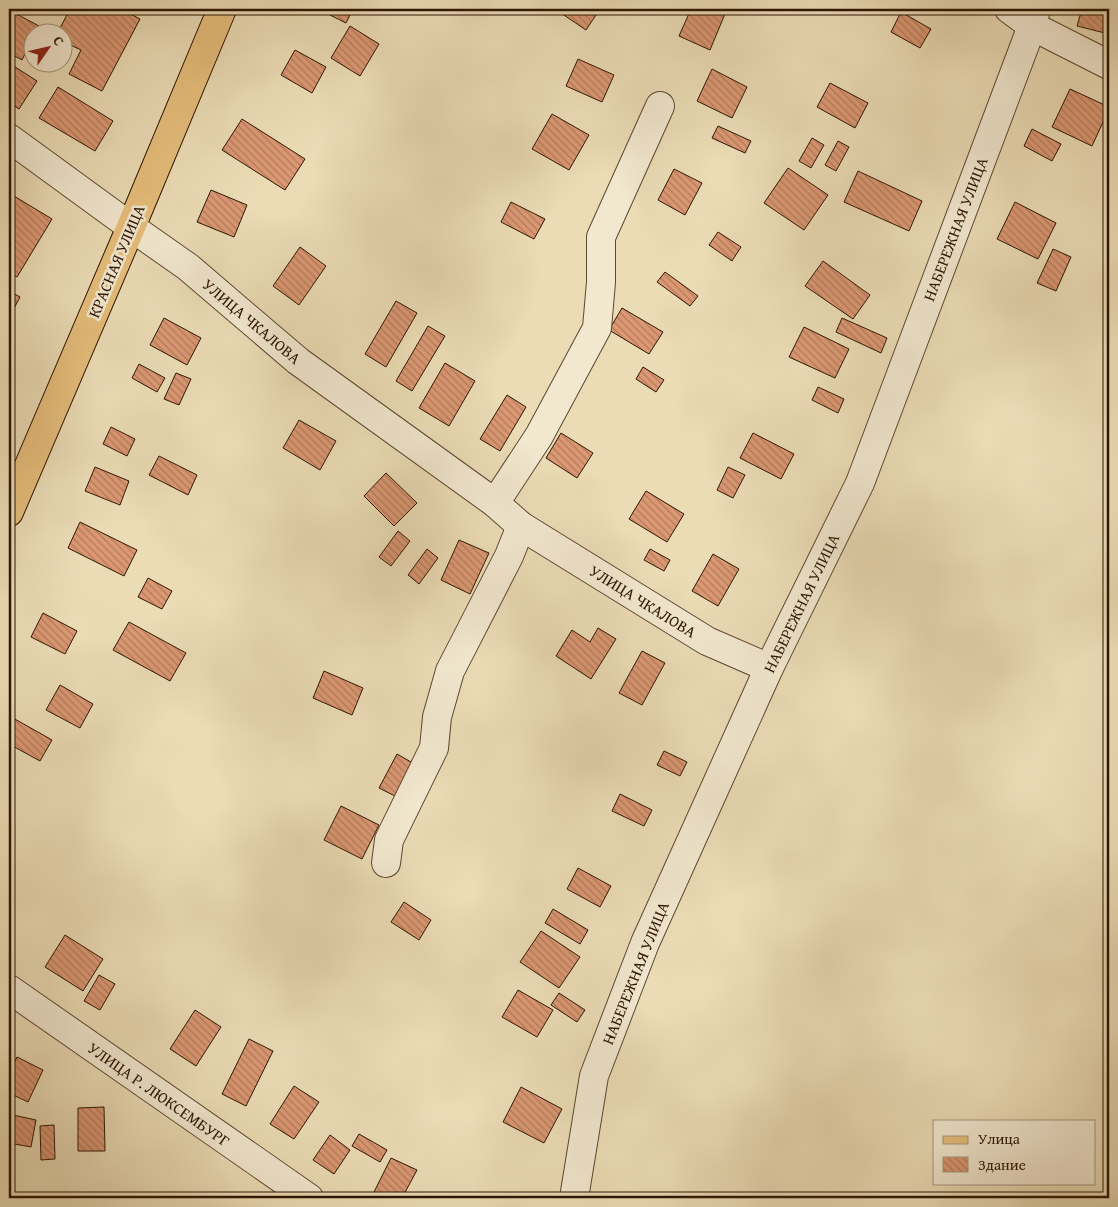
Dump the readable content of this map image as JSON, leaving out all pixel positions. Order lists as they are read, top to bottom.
{
  "streets": {
    "main road": ["КРАСНАЯ УЛИЦА"],
    "street": ["НАБЕРЕЖНАЯ УЛИЦА", "УЛИЦА ЧКАЛОВА", "УЛИЦА Р. ЛЮКСЕМБУРГ"]
  },
  "crossings": [
    ["НАБЕРЕЖНАЯ УЛИЦА", "УЛИЦА ЧКАЛОВА"],
    ["КРАСНАЯ УЛИЦА", "УЛИЦА ЧКАЛОВА"]
  ],
  "legend": ["Улица", "Здание"],
  "north": "top right"
}
